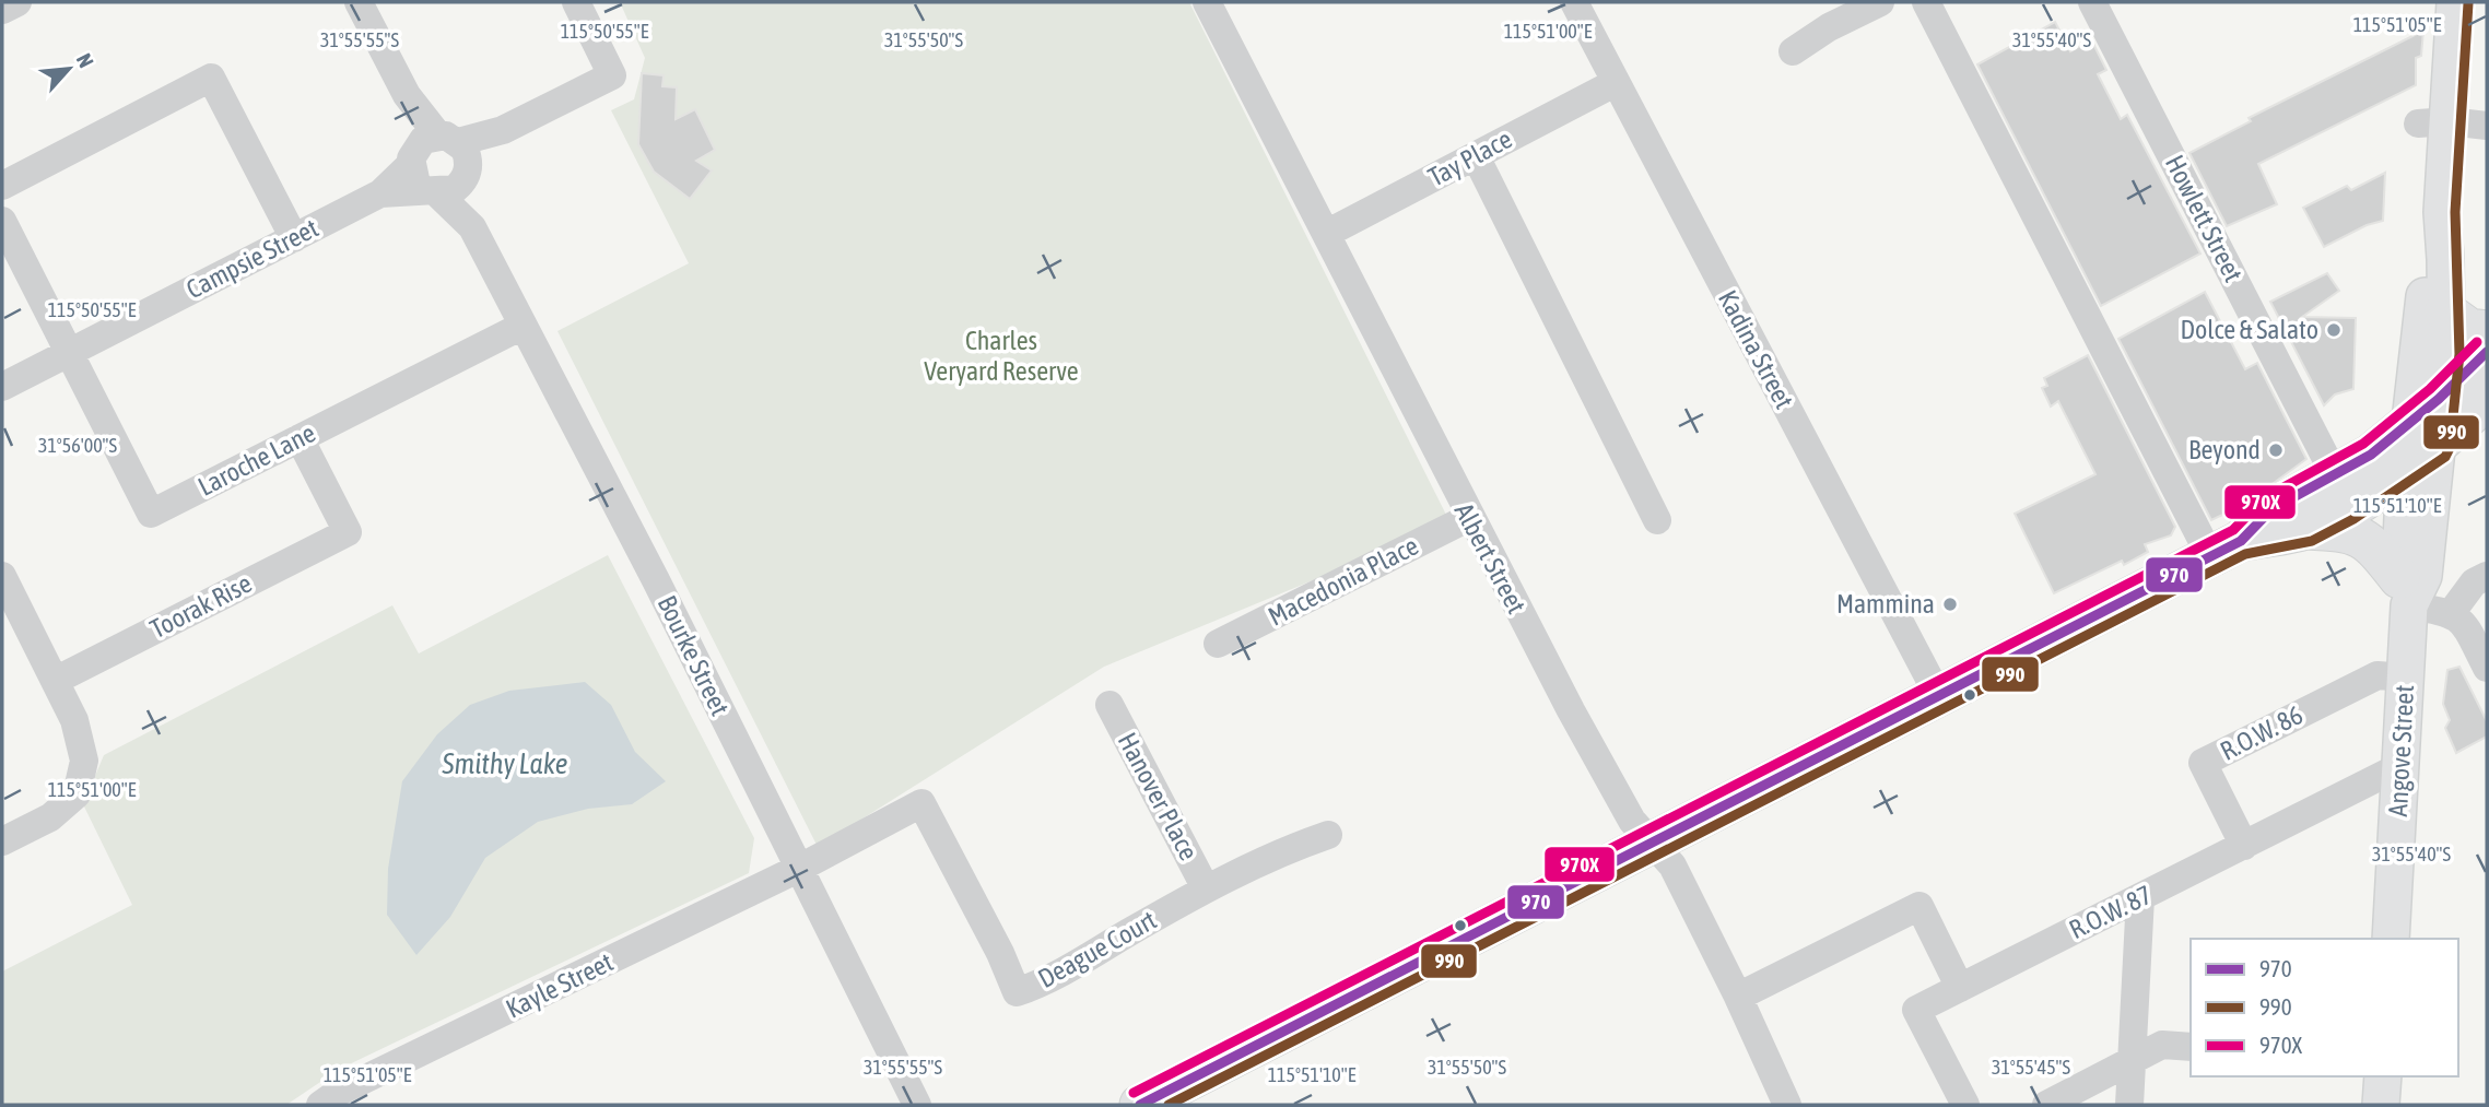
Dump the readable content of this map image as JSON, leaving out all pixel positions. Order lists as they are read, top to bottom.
{
  "streets": {
    "main road": ["Angove Street"],
    "street": [
      "Tay Place",
      "Howlett Street",
      "Campsie Street",
      "Kadina Street",
      "Laroche Lane",
      "Albert Street",
      "Macedonia Place",
      "Toorak Rise",
      "Bourke Street",
      "R.O.W. 86",
      "Hanover Place",
      "R.O.W. 87",
      "Deague Court",
      "Kayle Street"
    ]
  },
  "crossings": [
    ["Tay Place", "Kadina Street"],
    ["Tay Place", "Albert Street"],
    ["Campsie Street", "Laroche Lane"],
    ["Campsie Street", "Bourke Street"],
    ["Laroche Lane", "Toorak Rise"],
    ["Laroche Lane", "Bourke Street"],
    ["Albert Street", "Macedonia Place"],
    ["Bourke Street", "Deague Court"],
    ["Bourke Street", "Kayle Street"],
    ["R.O.W. 86", "Angove Street"],
    ["R.O.W. 86", "R.O.W. 87"],
    ["Angove Street", "R.O.W. 87"],
    ["Hanover Place", "Deague Court"],
    ["Deague Court", "Kayle Street"]
  ],
  "water": ["Smithy Lake"],
  "parks": ["Charles Veryard Reserve"],
  "places": ["Dolce & Salato", "Beyond", "Mammina"],
  "lines": ["transit line 990", "transit line 970X", "transit line 970"],
  "legend": ["970", "990", "970X"],
  "north": "top right",
  "coordinates": [
    "115°51'05\"E",
    "115°50'55\"E",
    "115°51'00\"E",
    "31°55'55\"S",
    "31°55'50\"S",
    "31°55'40\"S",
    "31°56'00\"S",
    "115°51'10\"E",
    "31°55'45\"S"
  ]
}
